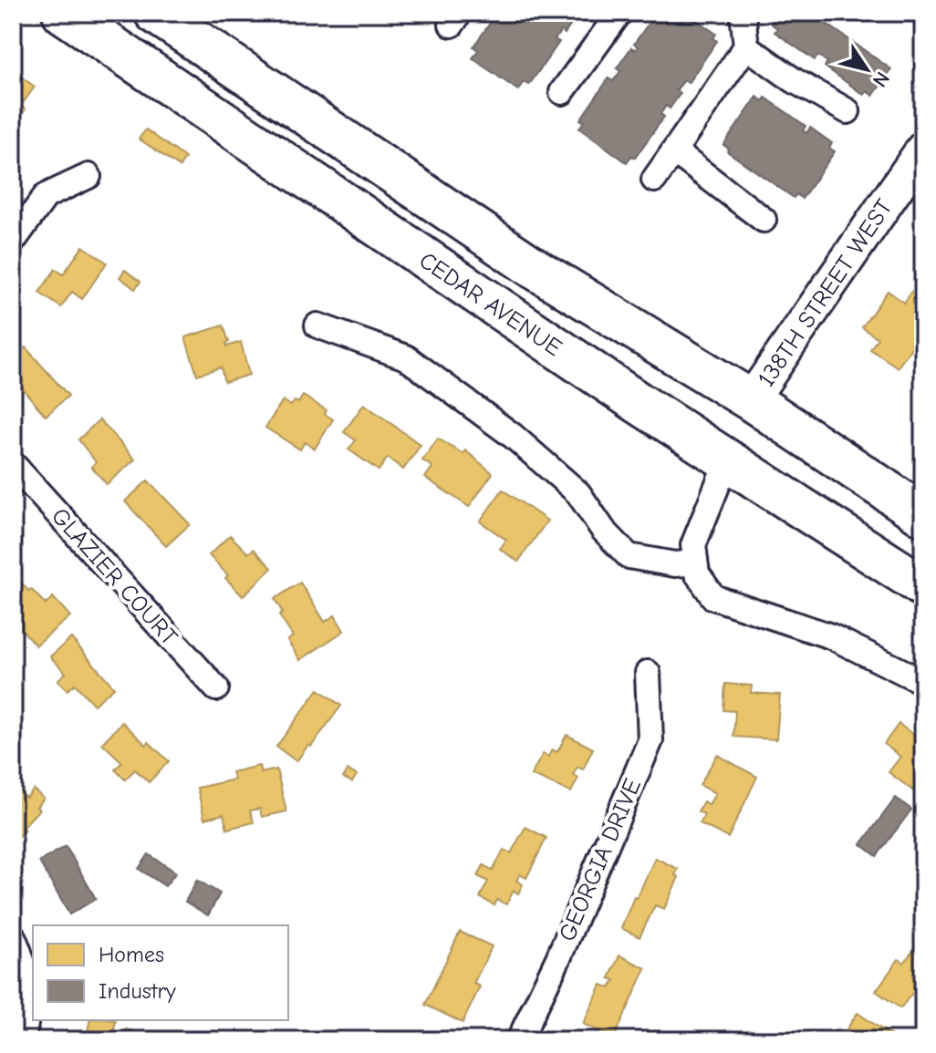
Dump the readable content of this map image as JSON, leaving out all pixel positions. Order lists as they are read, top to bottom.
{
  "streets": {
    "highway": ["CEDAR AVENUE"],
    "street": ["138TH STREET WEST", "GLAZIER COURT", "GEORGIA DRIVE"]
  },
  "legend": ["Homes", "Industry"],
  "north": "bottom right"
}
